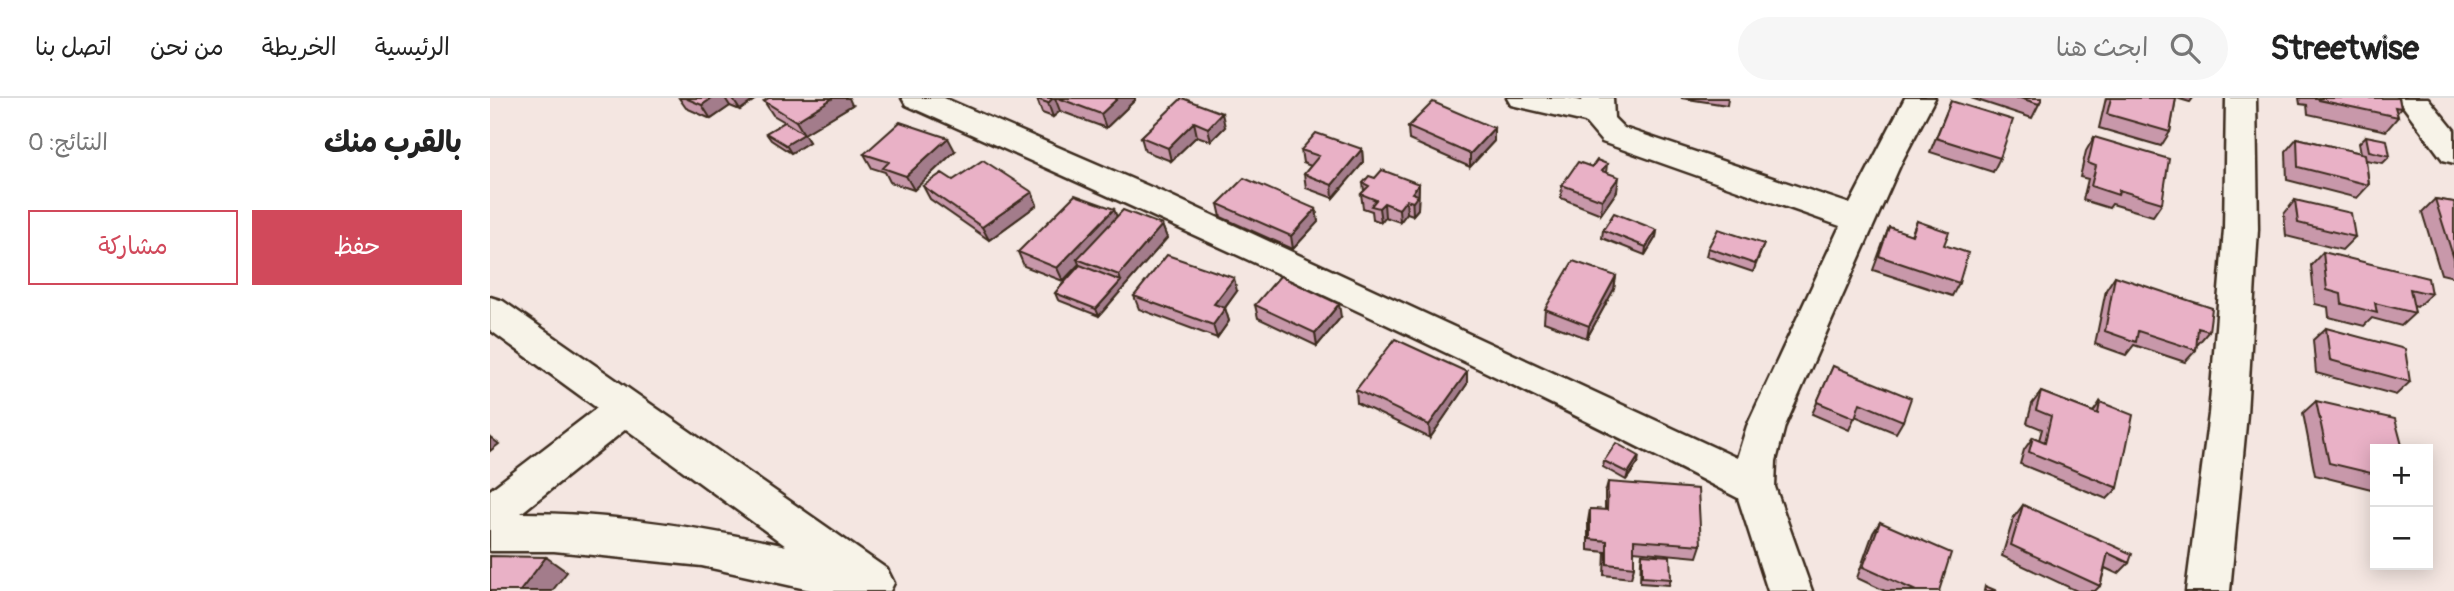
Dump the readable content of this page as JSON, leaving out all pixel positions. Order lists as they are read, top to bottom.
{
  "page": {
    "header": "Streetwise",
    "search": "ابحث هنا",
    "nav": [
      "الرئيسية",
      "الخريطة",
      "من نحن",
      "اتصل بنا"
    ],
    "heading": ["بالقرب منك", "النتائج: 0"],
    "buttons": ["حفظ", "مشاركة"],
    "map_buttons": ["+", "−"]
  }
}
